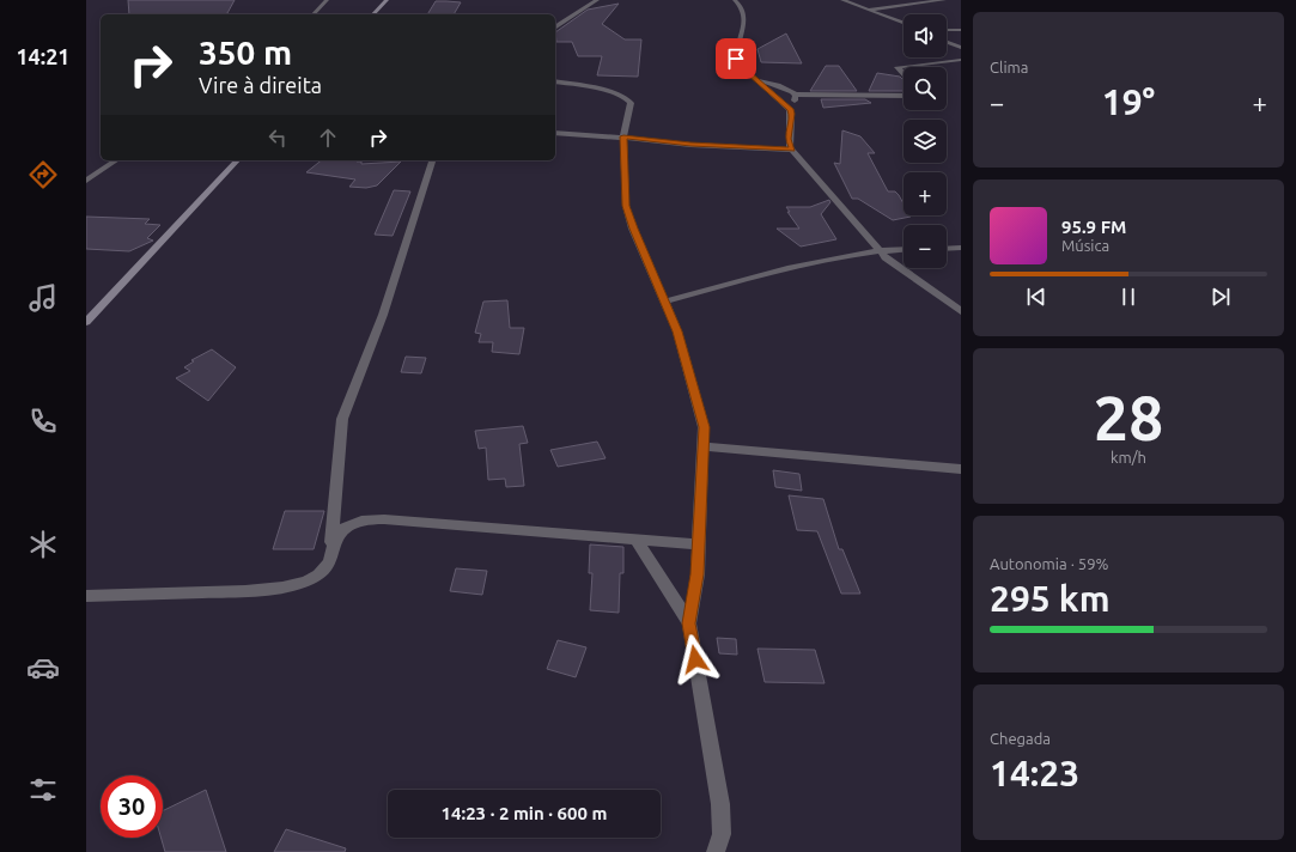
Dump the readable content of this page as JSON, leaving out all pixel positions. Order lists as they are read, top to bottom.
{
  "page": {
    "tabs": "14:21",
    "tile": [
      "Clima",
      ["28", "km/h"],
      ["Autonomia · 59%", "295 km"],
      ["Chegada", "14:23"]
    ],
    "map_buttons": ["+", "−"],
    "turn": ["350 m", "Vire à direita"],
    "heat": ["−", "19°", "+"],
    "song": ["95.9 FM", "Música"],
    "limit": "30",
    "trip": "14:23 · 2 min · 600 m"
  }
}
